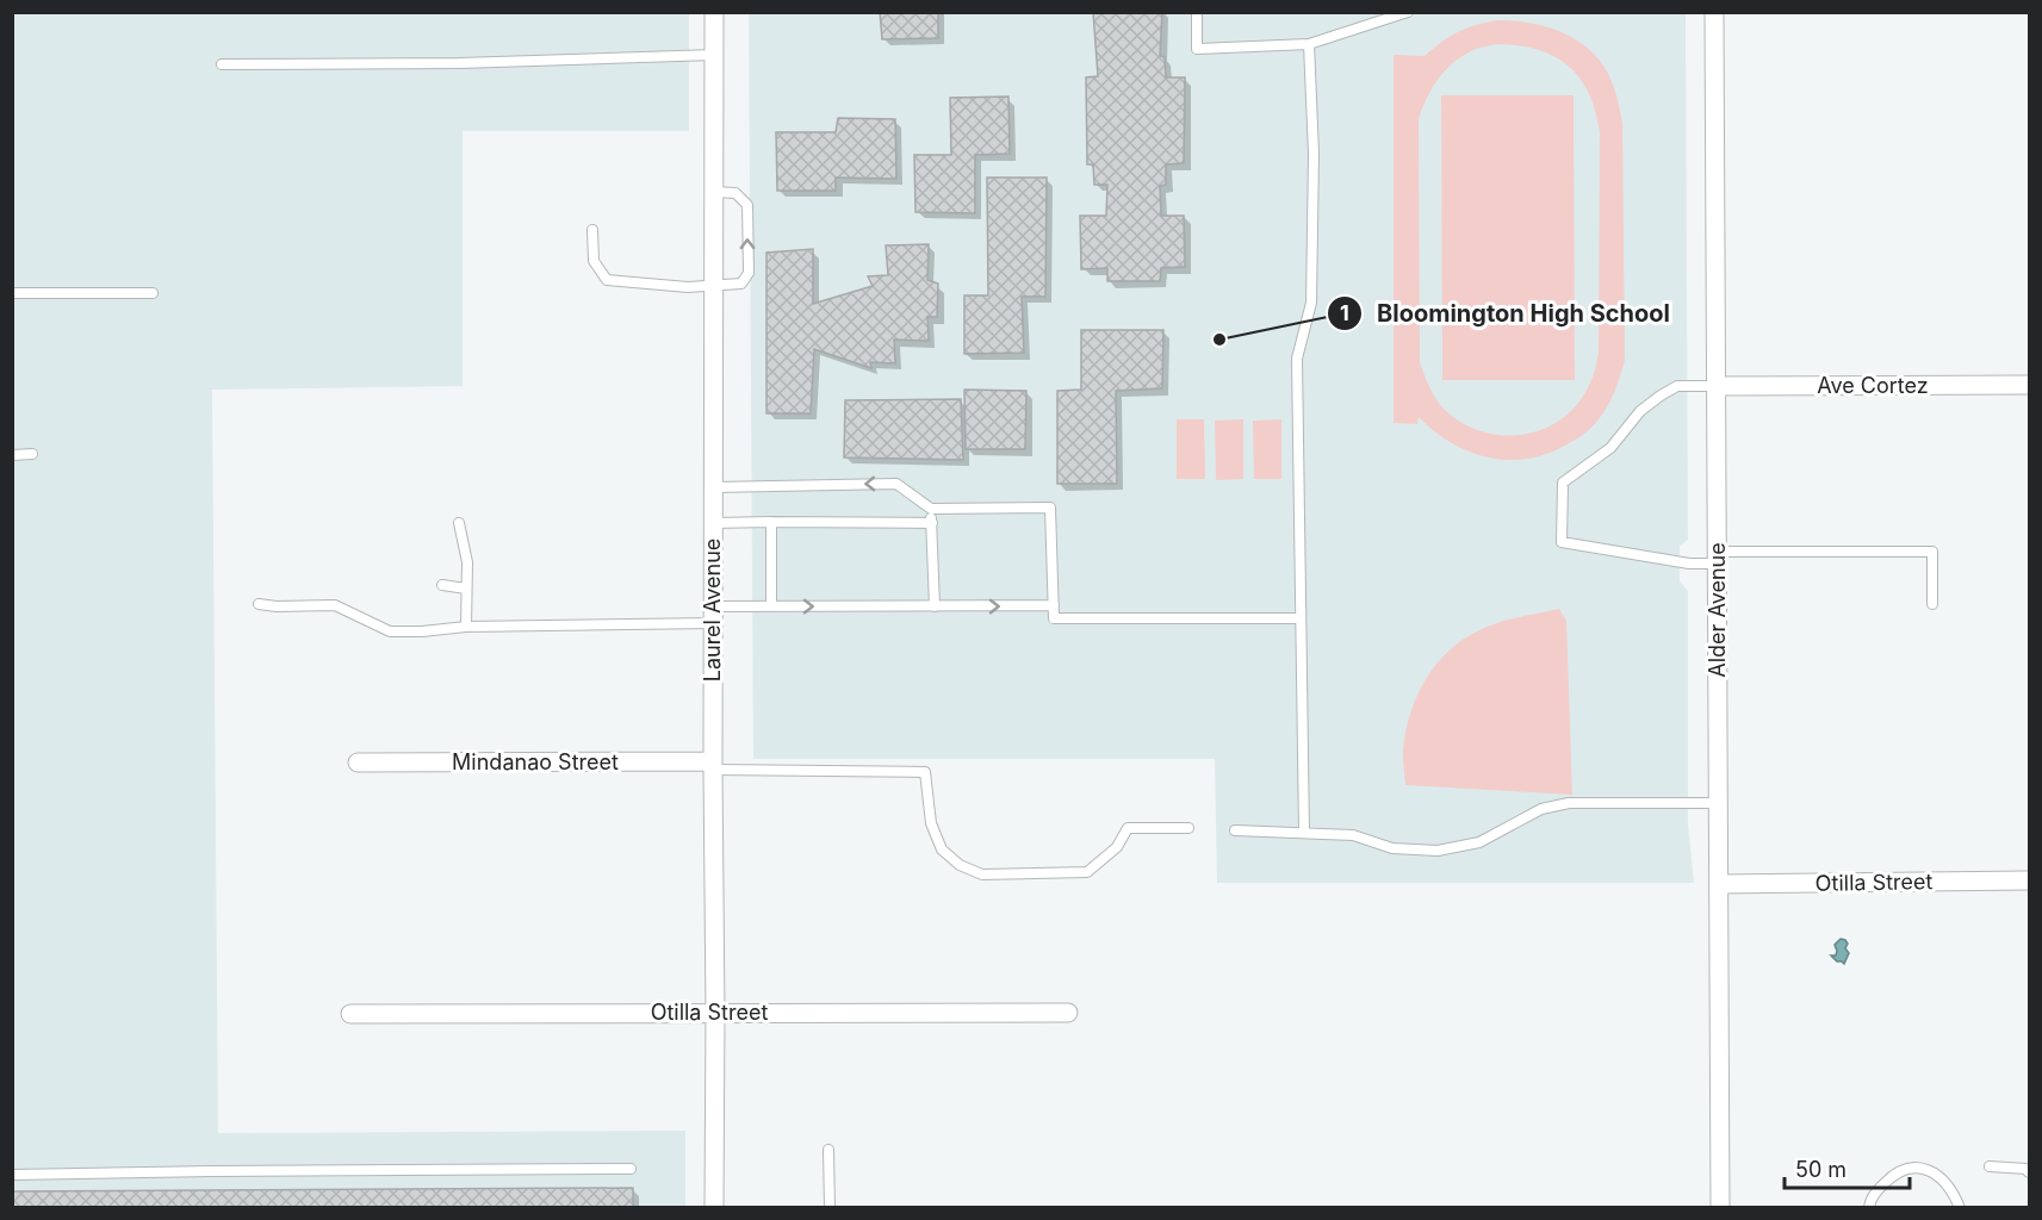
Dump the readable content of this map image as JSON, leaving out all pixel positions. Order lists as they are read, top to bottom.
{
  "streets": {
    "street": [
      "Ave Cortez",
      "Laurel Avenue",
      "Alder Avenue",
      "Mindanao Street",
      "Otilla Street"
    ]
  },
  "crossings": [
    ["Ave Cortez", "Alder Avenue"],
    ["Laurel Avenue", "Mindanao Street"],
    ["Laurel Avenue", "Otilla Street"],
    ["Alder Avenue", "Otilla Street"]
  ],
  "places": ["Bloomington High School"],
  "scale_bar": "50 m"
}
